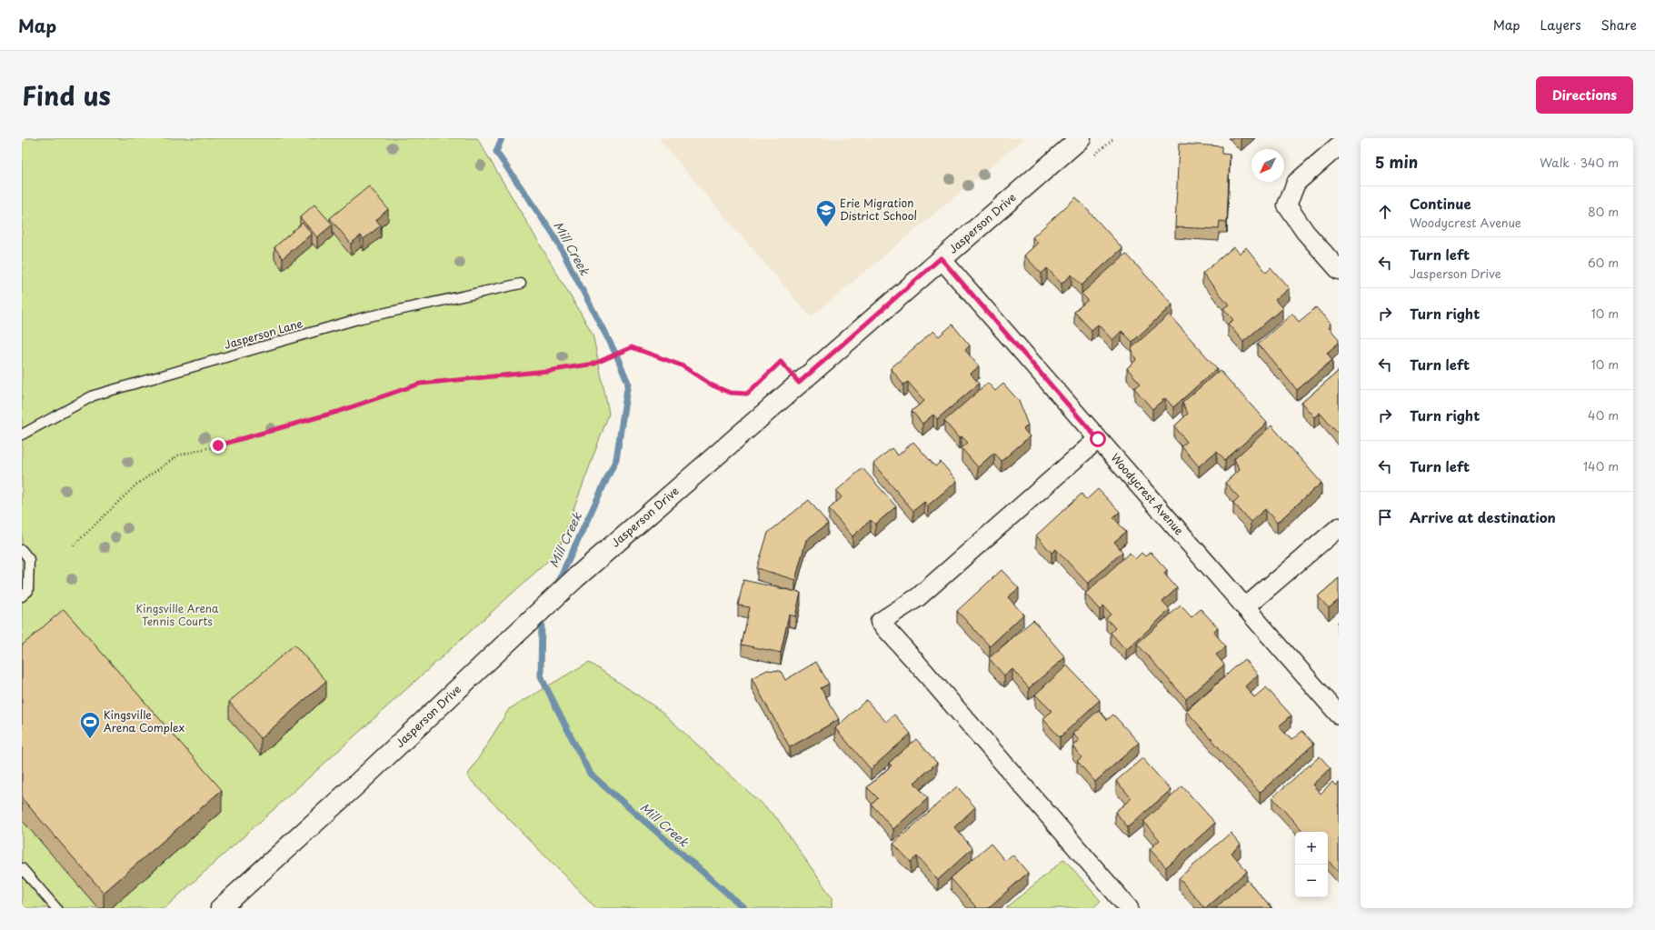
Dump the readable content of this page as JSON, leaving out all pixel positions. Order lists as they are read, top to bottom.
{
  "streets": {
    "street": ["Jasperson Drive", "Woodycrest Avenue"],
    "lane": ["Jasperson Lane"]
  },
  "crossings": [
    ["Jasperson Drive", "Woodycrest Avenue"]
  ],
  "water": ["Mill Creek"],
  "parks": ["Kingsville Arena Tennis Courts"],
  "places": {
    "school or university": ["Erie Migration District School"],
    "sports": ["Kingsville Arena Complex"]
  },
  "north": "bottom left",
  "page": {
    "header": "Map",
    "nav": ["Map", "Layers", "Share"],
    "title": "Find us",
    "buttons": "Directions",
    "heading": ["5 min", "Walk · 340 m"],
    "list": [
      ["Continue", "Woodycrest Avenue", "80 m"],
      ["Turn left", "Jasperson Drive", "60 m"],
      ["Turn right", "10 m"],
      ["Turn left", "10 m"],
      ["Turn right", "40 m"],
      ["Turn left", "140 m"],
      "Arrive at destination"
    ],
    "map_buttons": ["+", "−"]
  }
}
